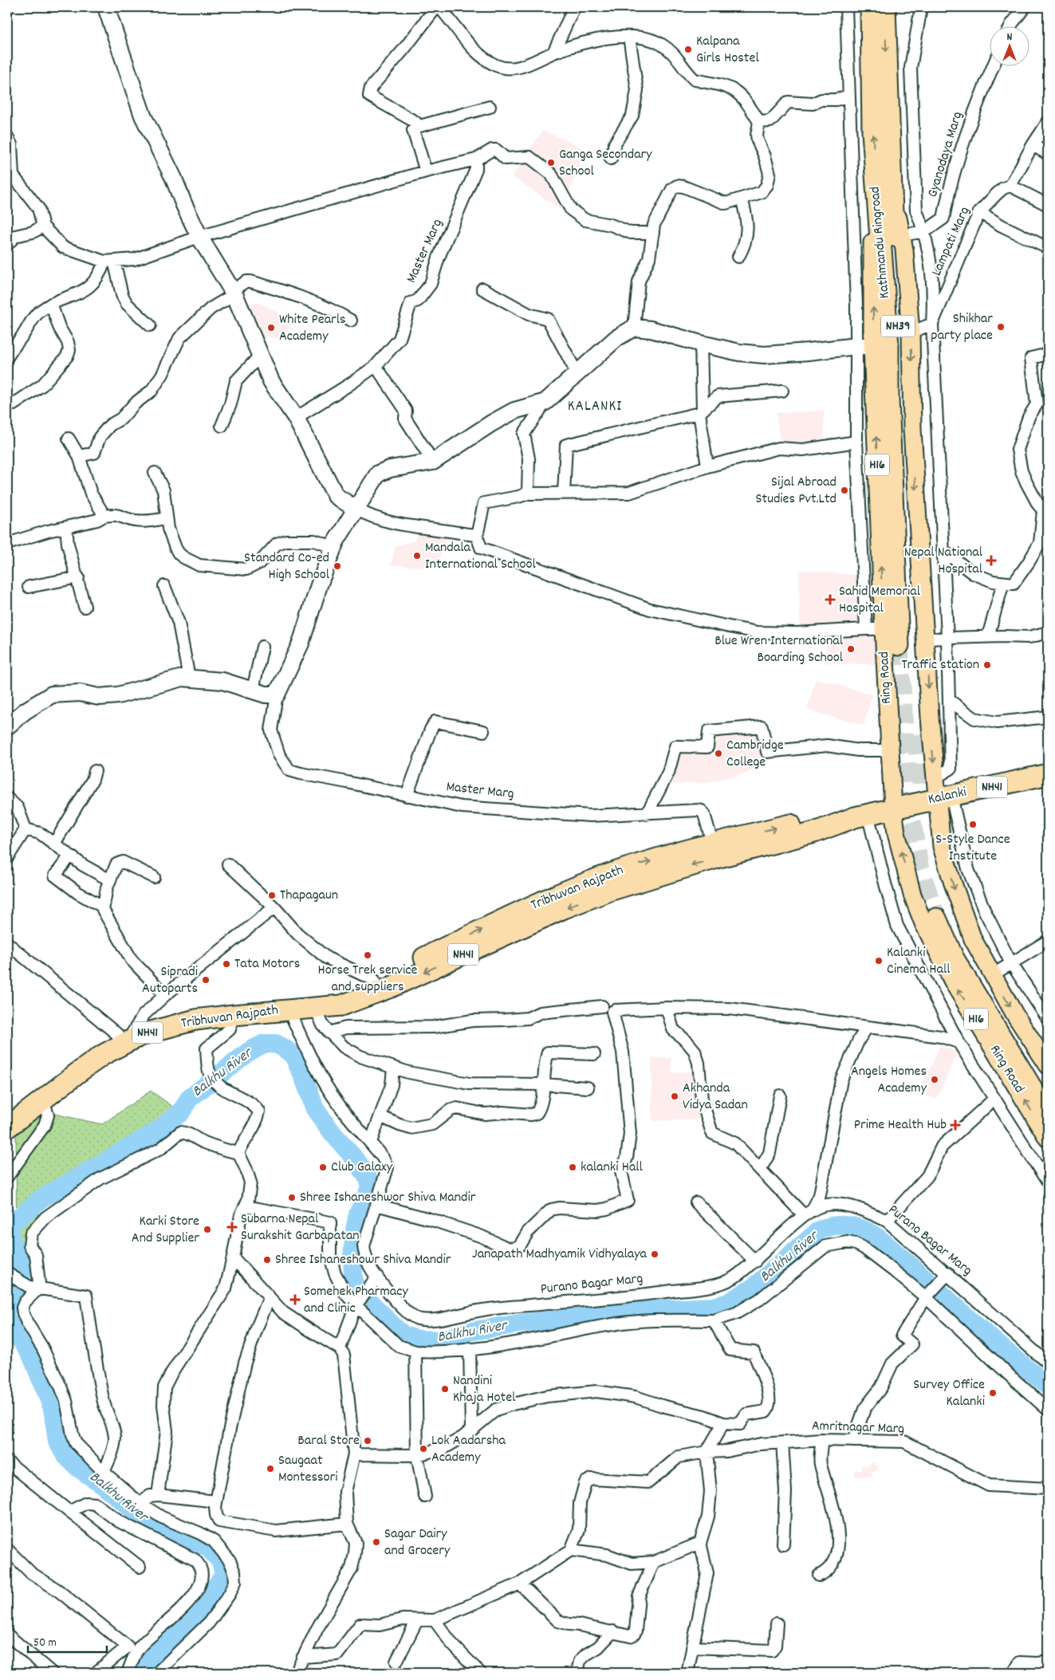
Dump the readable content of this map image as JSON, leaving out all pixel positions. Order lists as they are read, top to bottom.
{
  "streets": {
    "highway": [
      "Kathmandu Ringroad",
      "NH39",
      "NH41",
      "Kalanki",
      "Tribhuvan Rajpath"
    ],
    "main road": ["H16", "Ring Road"],
    "street": [
      "Gyanodaya Marg",
      "Lampati Marg",
      "Master Marg",
      "Purano Bagar Marg",
      "Amritnagar Marg"
    ]
  },
  "crossings": [
    ["Kathmandu Ringroad", "Ring Road"],
    ["Master Marg", "Tribhuvan Rajpath"],
    ["Ring Road", "Kalanki"],
    ["Ring Road", "Tribhuvan Rajpath"],
    ["Kalanki", "Tribhuvan Rajpath"],
    ["Tribhuvan Rajpath", "Purano Bagar Marg"]
  ],
  "districts": ["KALANKI"],
  "water": ["Balkhu River"],
  "places": {
    "other": [
      "Kalpana Girls Hostel",
      "Ganga Secondary School",
      "Shikhar party place",
      "White Pearls Academy",
      "Sijal Abroad Studies Pvt.Ltd",
      "Mandala International School",
      "Standard Co-ed High School",
      "Blue Wren International Boarding School",
      "Traffic station",
      "Cambridge College",
      "S-Style Dance Institute",
      "Thapagaun",
      "Horse Trek service and suppliers",
      "Kalanki Cinema Hall",
      "Tata Motors",
      "Sipradi Autoparts",
      "Angels Homes Academy",
      "Akhanda Vidya Sadan",
      "Club Galaxy",
      "kalanki Hall",
      "Shree Ishaneshwor Shiva Mandir",
      "Karki Store And Supplier",
      "Janapath Madhyamik Vidhyalaya",
      "Shree Ishaneshowr Shiva Mandir",
      "Nandini Khaja Hotel",
      "Survey Office Kalanki",
      "Baral Store",
      "Lok Aadarsha Academy",
      "Saugaat Montessori",
      "Sagar Dairy and Grocery"
    ],
    "health": [
      "Nepal National Hospital",
      "Sahid Memorial Hospital",
      "Prime Health Hub",
      "Subarna Nepal Surakshit Garbapatan",
      "Somehek Pharmacy and Clinic"
    ]
  },
  "scale_bar": "50 m",
  "north": "top"
}
